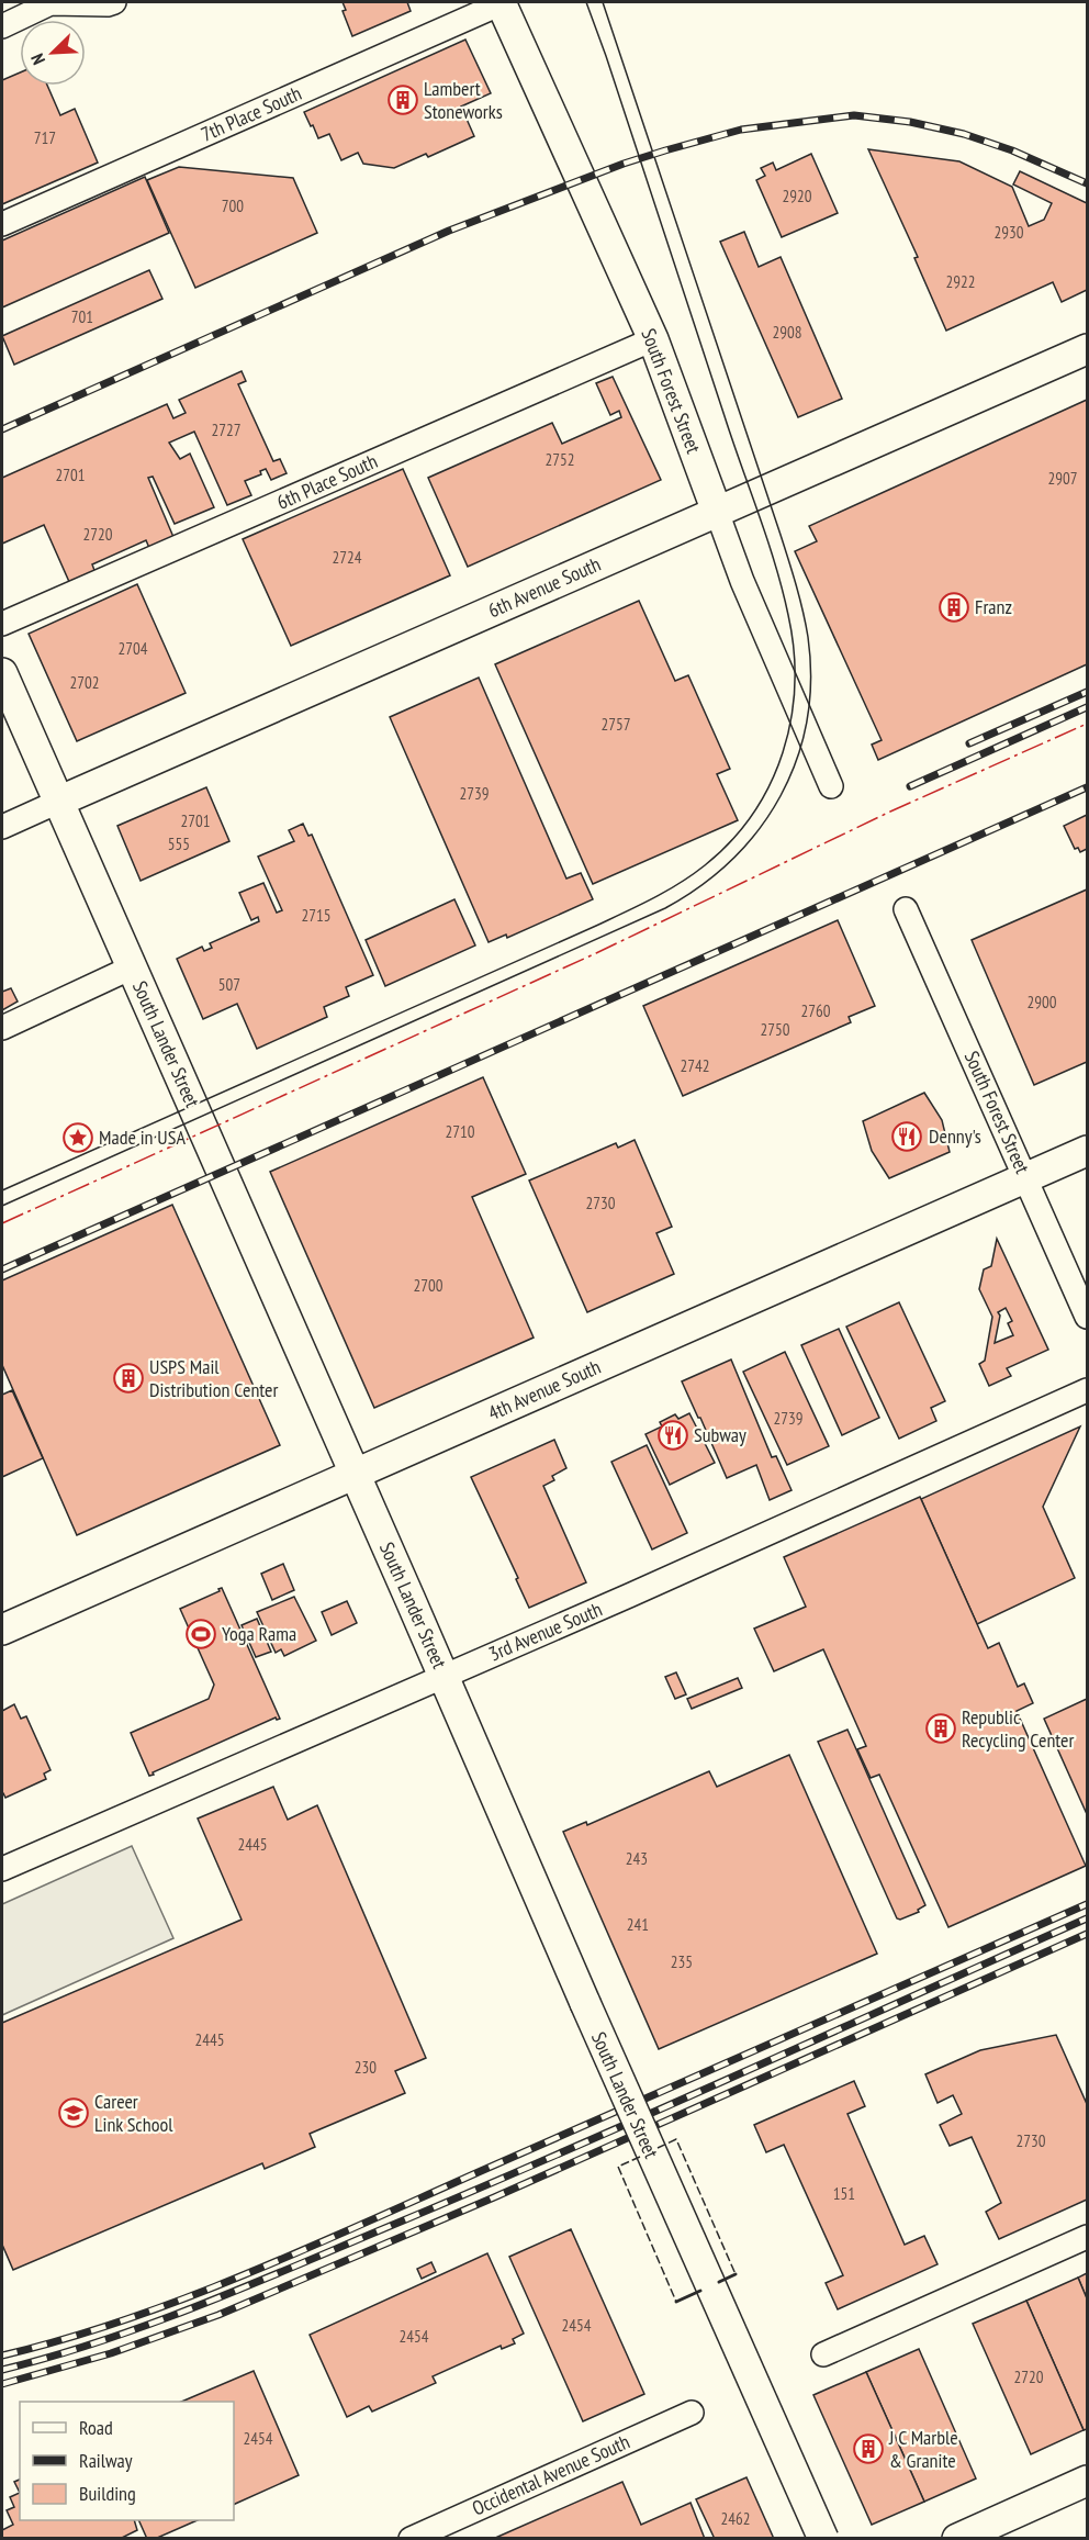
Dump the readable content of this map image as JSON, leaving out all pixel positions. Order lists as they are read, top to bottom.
{
  "streets": {
    "main road": [
      "South Forest Street",
      "6th Avenue South",
      "South Lander Street",
      "4th Avenue South"
    ],
    "street": [
      "7th Place South",
      "6th Place South",
      "3rd Avenue South",
      "Occidental Avenue South"
    ]
  },
  "crossings": [
    ["7th Place South", "South Forest Street"],
    ["South Forest Street", "6th Place South"],
    ["South Forest Street", "6th Avenue South"],
    ["South Forest Street", "4th Avenue South"],
    ["6th Avenue South", "South Lander Street"],
    ["South Lander Street", "4th Avenue South"],
    ["South Lander Street", "3rd Avenue South"]
  ],
  "places": {
    "building": [
      "Lambert Stoneworks",
      "Franz",
      "USPS Mail Distribution Center",
      "Republic Recycling Center",
      "J C Marble & Granite"
    ],
    "restaurant": ["Denny's", "Subway"],
    "place": ["Made in USA"],
    "sports": ["Yoga Rama"],
    "school or university": ["Career Link School"]
  },
  "house_numbers": [
    "717",
    "2920",
    "700",
    "2930",
    "2922",
    "701",
    "2908",
    "2727",
    "2752",
    "2701",
    "2907",
    "2720",
    "2724",
    "2704",
    "2702",
    "2757",
    "2739",
    "2701",
    "555",
    "2715",
    "507",
    "2900",
    "2760",
    "2750",
    "2742",
    "2710",
    "2730",
    "2700",
    "2739",
    "2445",
    "243",
    "241",
    "235",
    "2445",
    "230",
    "2730",
    "151",
    "2454",
    "2454",
    "2720",
    "2454",
    "2462"
  ],
  "legend": ["Road", "Railway", "Building"],
  "north": "bottom left"
}
